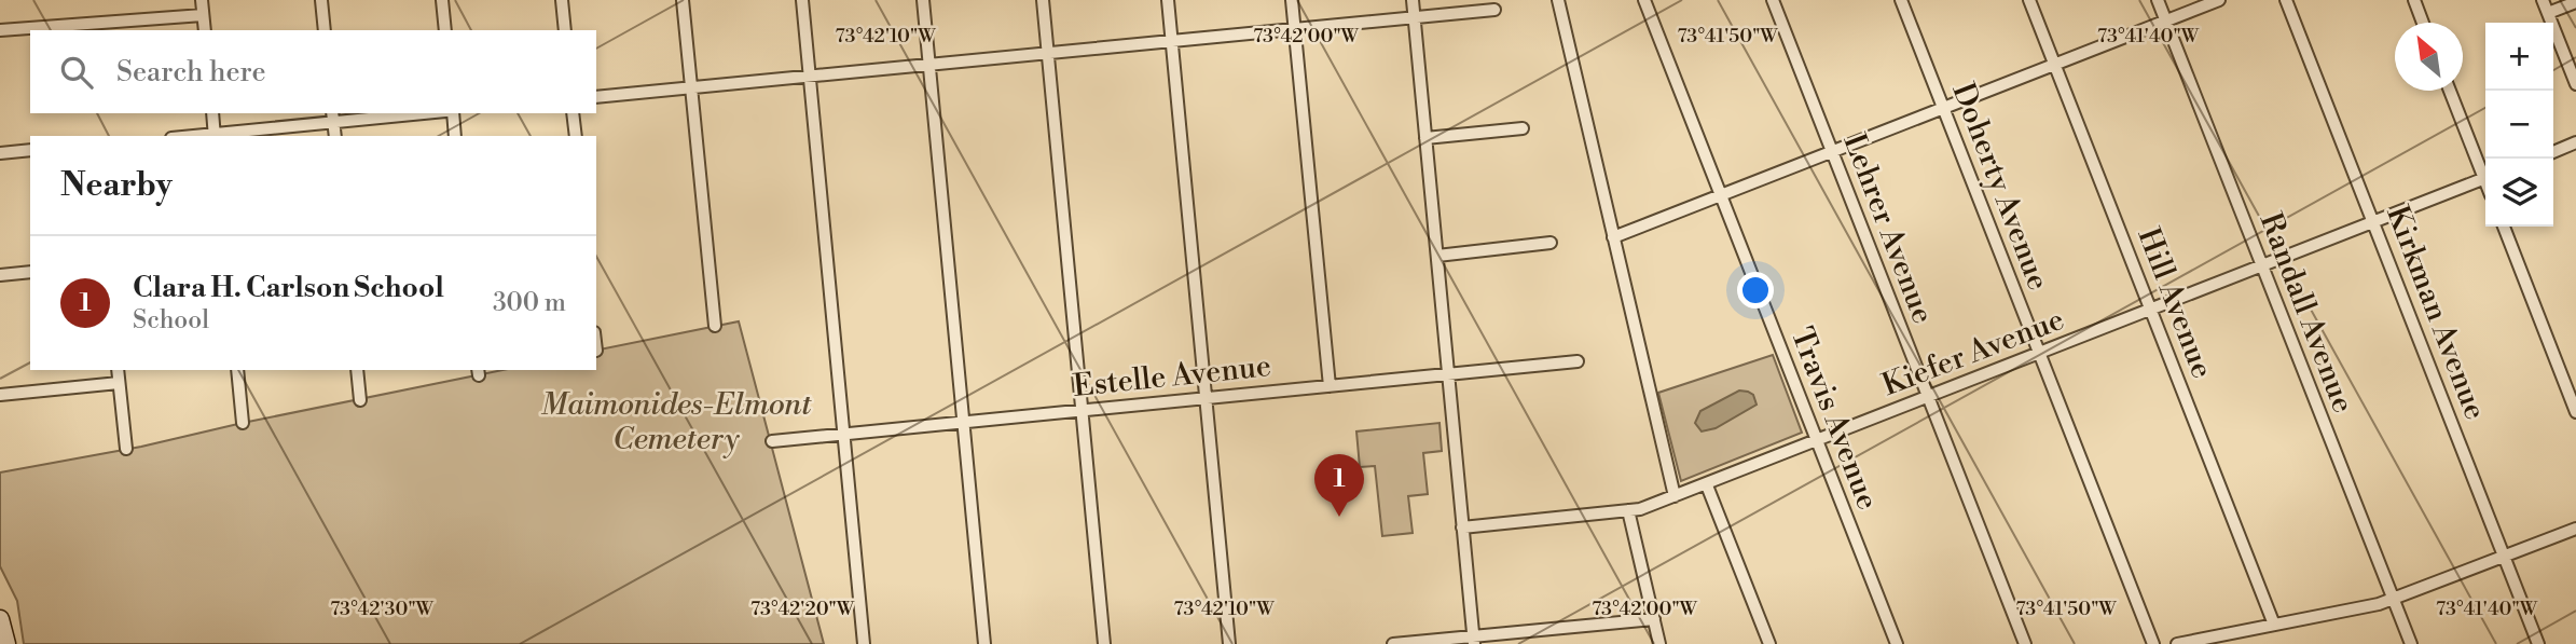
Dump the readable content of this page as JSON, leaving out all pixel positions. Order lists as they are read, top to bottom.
{
  "streets": {
    "street": [
      "Doherty Avenue",
      "Lehrer Avenue",
      "Hill Avenue",
      "Randall Avenue",
      "Kirkman Avenue",
      "Kiefer Avenue",
      "Estelle Avenue",
      "Travis Avenue"
    ]
  },
  "crossings": [
    ["Doherty Avenue", "Kiefer Avenue"],
    ["Lehrer Avenue", "Kiefer Avenue"],
    ["Hill Avenue", "Kiefer Avenue"],
    ["Randall Avenue", "Kiefer Avenue"],
    ["Kirkman Avenue", "Kiefer Avenue"],
    ["Kiefer Avenue", "Travis Avenue"]
  ],
  "parks": ["Maimonides-Elmont Cemetery"],
  "north": "top left",
  "page": {
    "map_buttons": ["+", "−"],
    "search": "Search here",
    "heading": "Nearby",
    "list": [
      {
        "mark": "1",
        "name": "Clara H. Carlson School",
        "note": "School",
        "value": "300 m"
      }
    ],
    "pins": "1"
  },
  "coordinates": [
    "73°42'10\"W",
    "73°42'00\"W",
    "73°41'50\"W",
    "73°41'40\"W",
    "73°42'30\"W",
    "73°42'20\"W"
  ]
}
